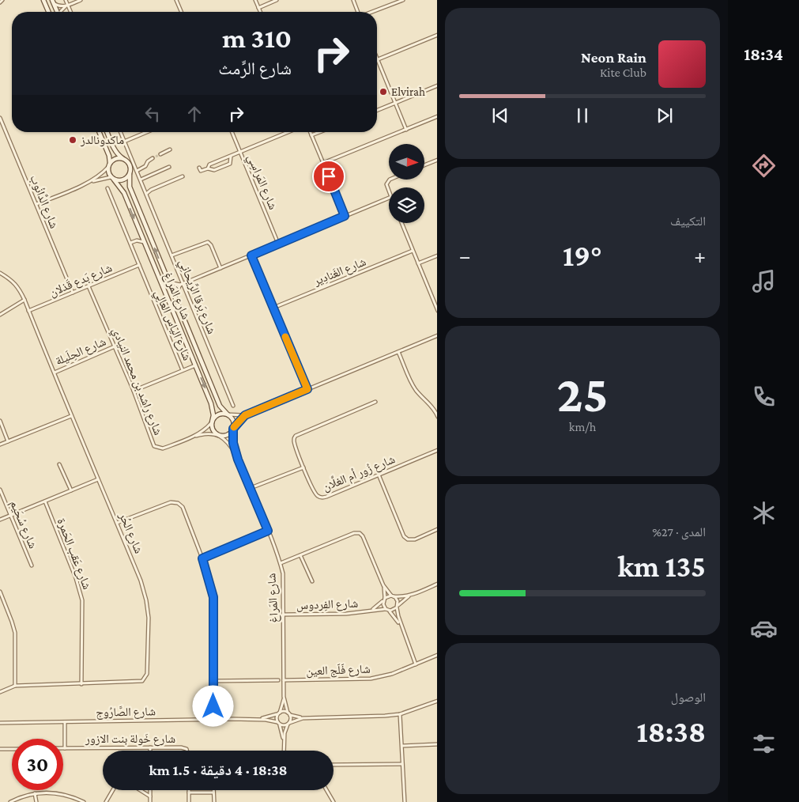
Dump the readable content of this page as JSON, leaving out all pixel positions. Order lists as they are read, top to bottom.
{
  "streets": {
    "street": [
      "شارع المَراسِي",
      "شارع الدَّانُوب",
      "شارع الغَنادِير",
      "شارع بَدع قَذلان",
      "شارع المَراغ",
      "شارع بَرقا الرِّيحانِي",
      "شارع الياس العالِي",
      "شارع الحِلَيلة",
      "شارع راشد بن محمد النيادي",
      "شارع زُور أم الغلَّان",
      "شارع سُحَيم",
      "شارع الحُر",
      "شارع عَقب الحَمرة",
      "شارع الفِردوس",
      "شارع فَلَج العين",
      "شارع الصَّارُوج",
      "شارع خَولة بنت الازور"
    ]
  },
  "crossings": [
    ["شارع الدَّانُوب", "شارع بَدع قَذلان"],
    ["شارع بَدع قَذلان", "شارع الياس العالِي"],
    ["شارع بَدع قَذلان", "شارع راشد بن محمد النيادي"],
    ["شارع بَدع قَذلان", "شارع الحُر"],
    ["شارع المَراغ", "شارع راشد بن محمد النيادي"],
    ["شارع المَراغ", "شارع الفِردوس"],
    ["شارع المَراغ", "شارع فَلَج العين"],
    ["شارع المَراغ", "شارع الصَّارُوج"],
    ["شارع الحِلَيلة", "شارع راشد بن محمد النيادي"],
    ["شارع الحِلَيلة", "شارع الحُر"],
    ["شارع الحُر", "شارع عَقب الحَمرة"]
  ],
  "places": ["Elvirah", "ماكدونالدز"],
  "north": "right",
  "page": {
    "tabs": "18:34",
    "turn": ["310 m", "شارع الرِّمث"],
    "song": ["Neon Rain", "Kite Club"],
    "tile": [
      "التكييف",
      ["25", "km/h"],
      ["المدى · 27%", "135 km"],
      ["الوصول", "18:38"]
    ],
    "heat": ["−", "19°", "+"],
    "limit": "30",
    "trip": "18:38 · 4 دقيقة · 1.5 km"
  }
}
